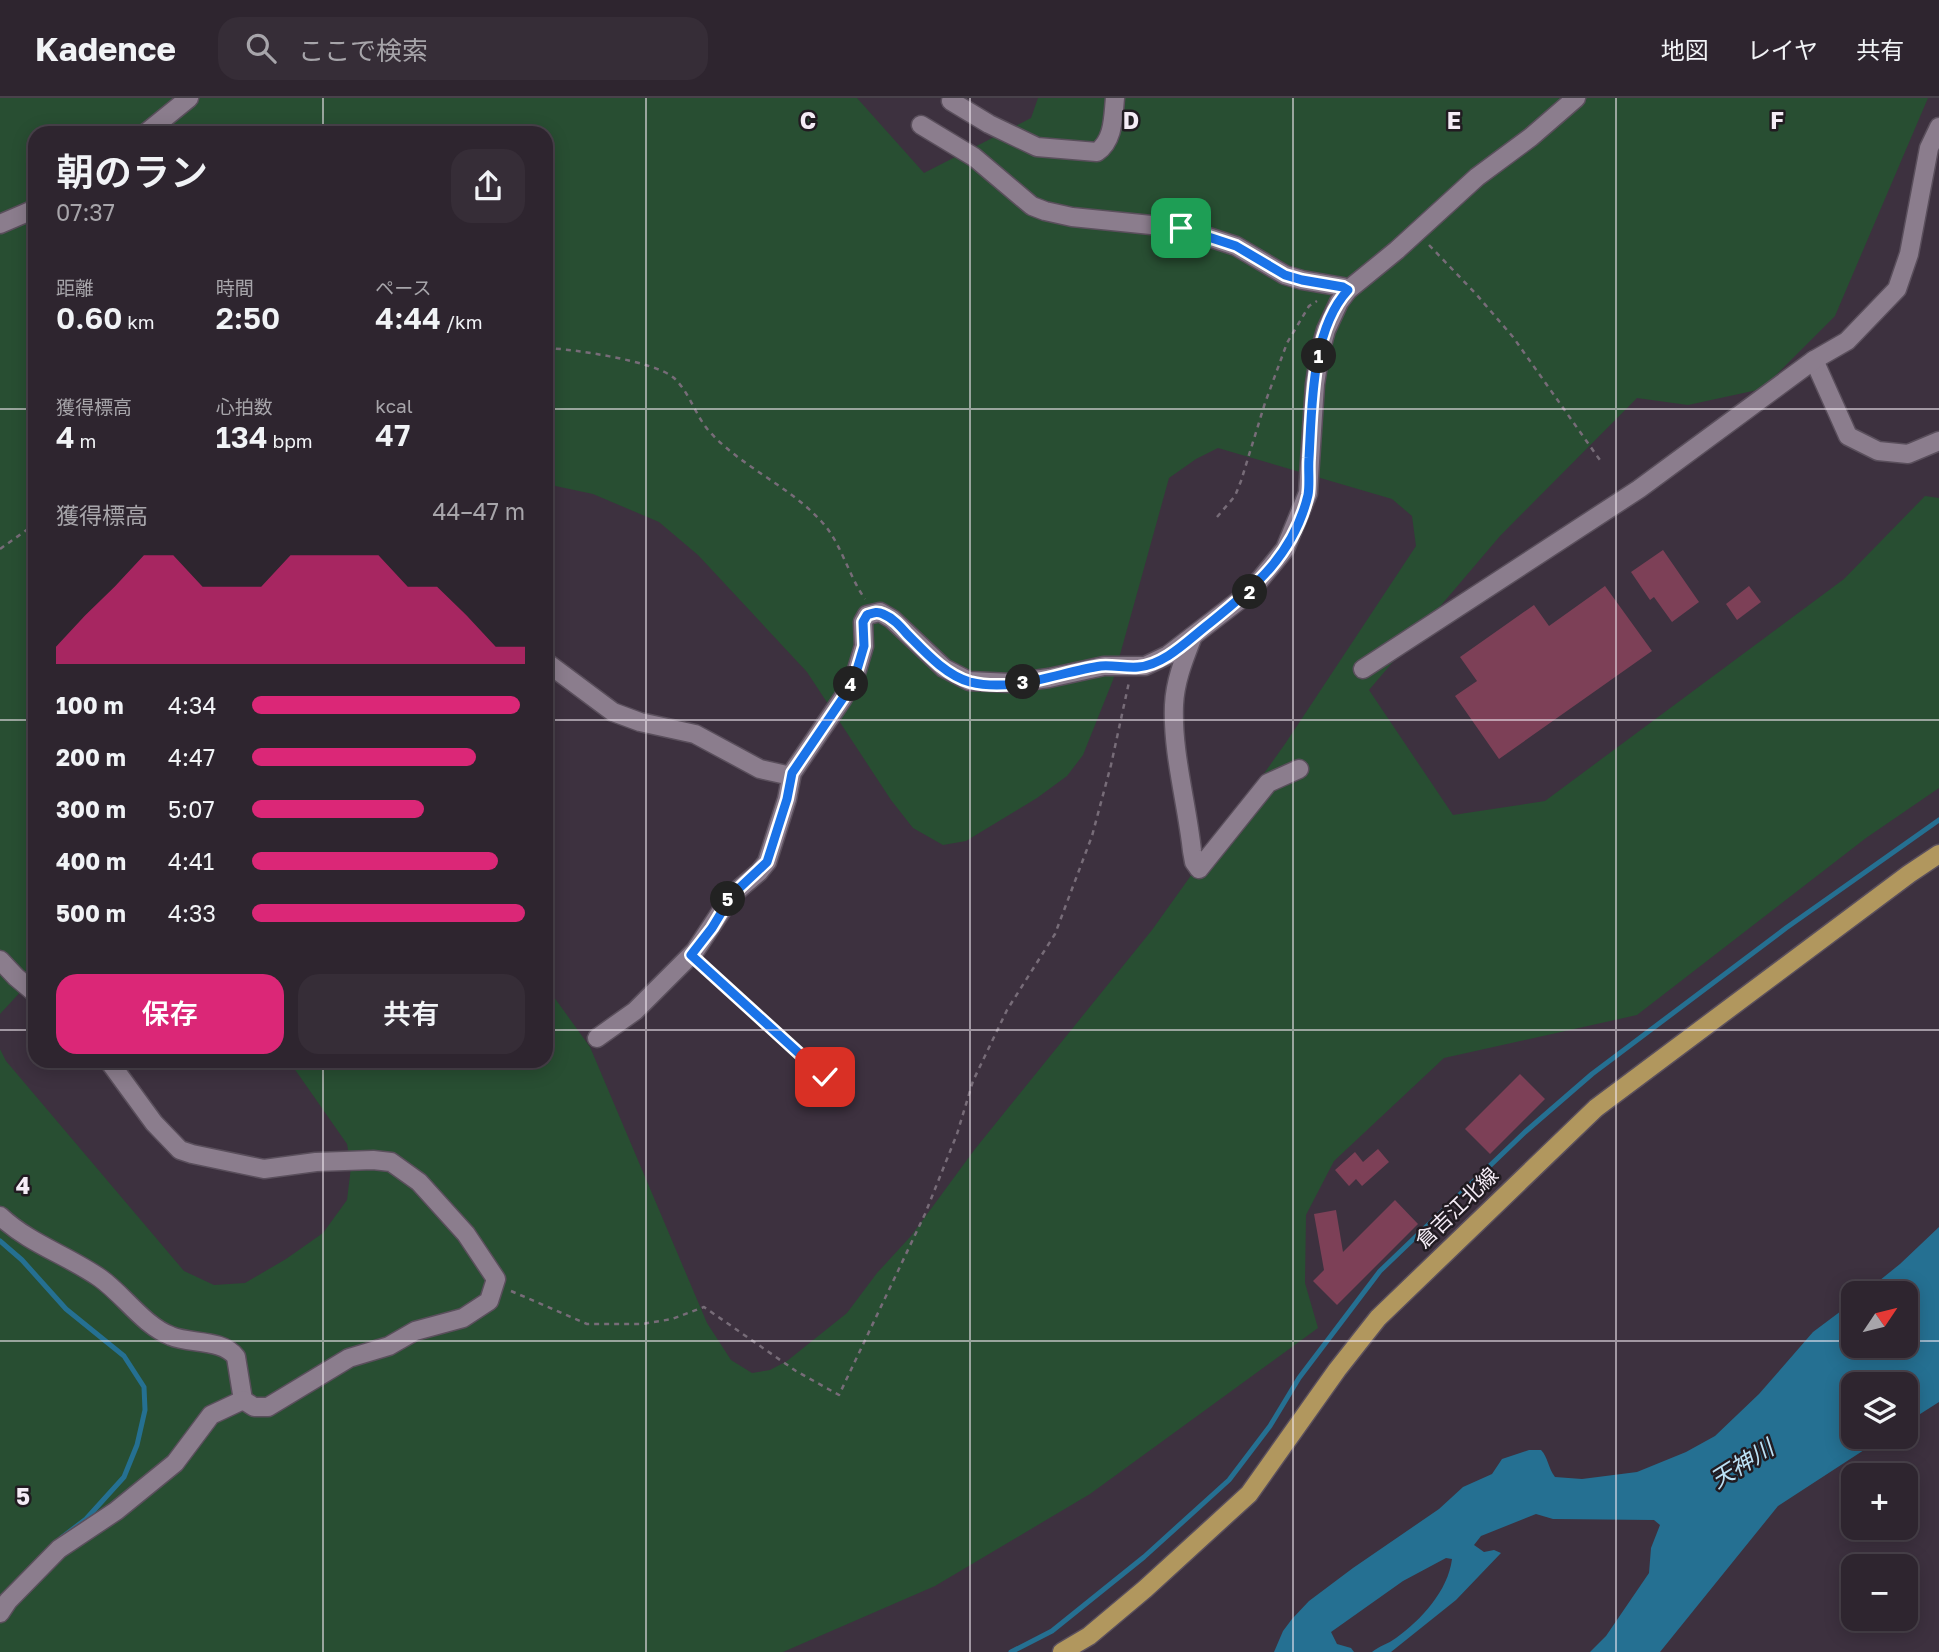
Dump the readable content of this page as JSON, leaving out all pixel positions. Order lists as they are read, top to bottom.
{
  "streets": {
    "main road": ["倉吉江北線"]
  },
  "water": ["天神川"],
  "north": "top right",
  "page": {
    "header": "Kadence",
    "search": "ここで検索",
    "nav": ["地図", "レイヤ", "共有"],
    "heading": ["朝のラン", "07:37"],
    "stats": [
      ["距離", "0.60 km"],
      ["時間", "2:50"],
      ["ペース", "4:44 /km"],
      ["獲得標高", "4 m"],
      ["心拍数", "134 bpm"],
      ["kcal", "47"]
    ],
    "pins": [
      "1",
      "2",
      "3",
      "4",
      "5"
    ],
    "chart": ["獲得標高", "44–47 m"],
    "list": [
      {
        "name": "100 m",
        "note": "4:34"
      },
      {
        "name": "200 m",
        "note": "4:47"
      },
      {
        "name": "300 m",
        "note": "5:07"
      },
      {
        "name": "400 m",
        "note": "4:41"
      },
      {
        "name": "500 m",
        "note": "4:33"
      }
    ],
    "buttons": ["保存", "共有"],
    "map_buttons": ["+", "−"]
  },
  "grid": {
    "columns": [
      "C",
      "D",
      "E",
      "F"
    ],
    "rows": ["4", "5"]
  }
}
